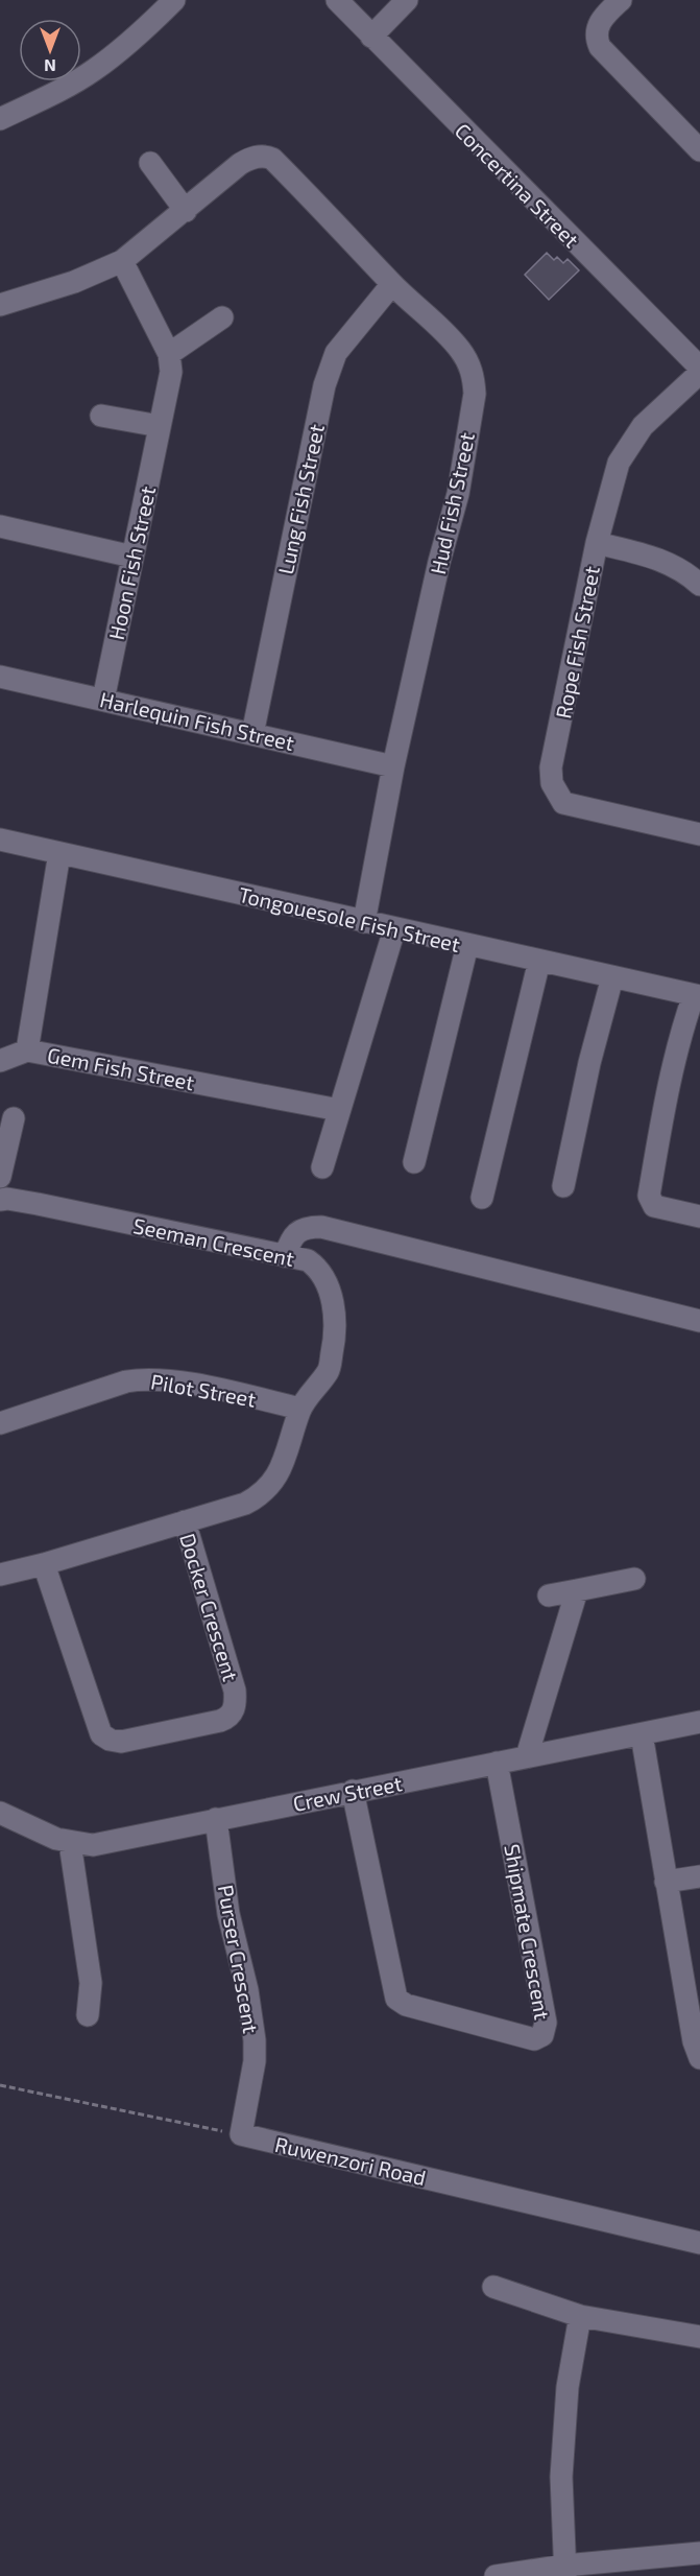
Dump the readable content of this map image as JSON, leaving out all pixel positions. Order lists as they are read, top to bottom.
{
  "streets": {
    "street": [
      "Concertina Street",
      "Lung Fish Street",
      "Hud Fish Street",
      "Hoon Fish Street",
      "Rope Fish Street",
      "Harlequin Fish Street",
      "Tongouesole Fish Street",
      "Gem Fish Street",
      "Seeman Crescent",
      "Pilot Street",
      "Docker Crescent",
      "Crew Street",
      "Shipmate Crescent",
      "Purser Crescent",
      "Ruwenzori Road"
    ]
  },
  "crossings": [
    ["Lung Fish Street", "Hud Fish Street"],
    ["Lung Fish Street", "Harlequin Fish Street"],
    ["Hud Fish Street", "Harlequin Fish Street"],
    ["Hud Fish Street", "Tongouesole Fish Street"],
    ["Hoon Fish Street", "Harlequin Fish Street"],
    ["Tongouesole Fish Street", "Gem Fish Street"],
    ["Seeman Crescent", "Pilot Street"],
    ["Seeman Crescent", "Docker Crescent"],
    ["Crew Street", "Shipmate Crescent"],
    ["Crew Street", "Purser Crescent"],
    ["Purser Crescent", "Ruwenzori Road"]
  ],
  "north": "bottom"
}
